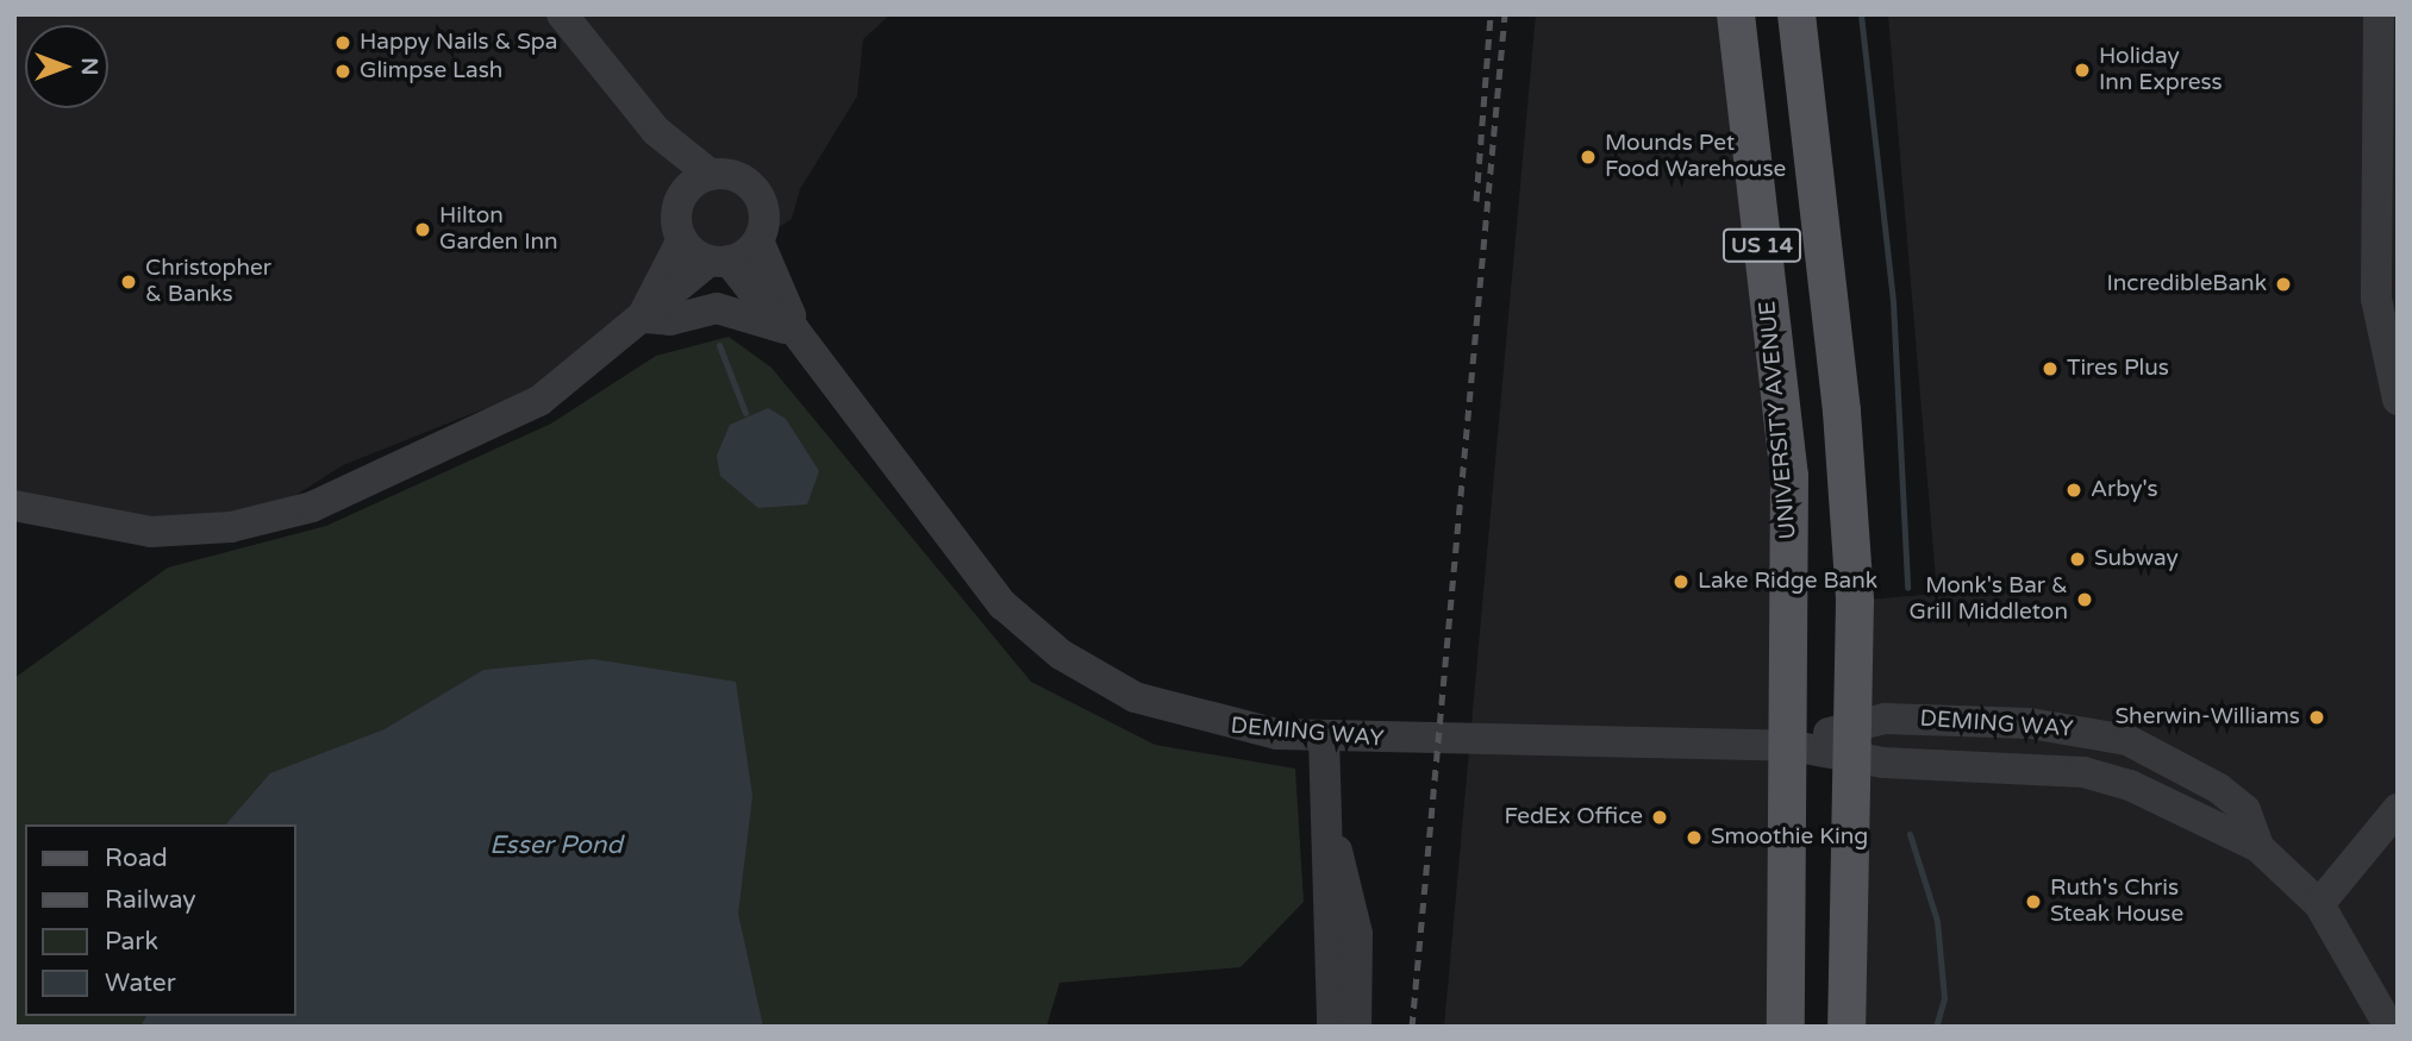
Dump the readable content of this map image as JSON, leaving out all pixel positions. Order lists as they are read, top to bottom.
{
  "streets": {
    "main road": ["US 14", "UNIVERSITY AVENUE"],
    "street": ["DEMING WAY"]
  },
  "crossings": [
    ["US 14", "DEMING WAY"],
    ["UNIVERSITY AVENUE", "DEMING WAY"]
  ],
  "water": ["Esser Pond"],
  "places": [
    "Happy Nails & Spa",
    "Holiday Inn Express",
    "Glimpse Lash",
    "Mounds Pet Food Warehouse",
    "Hilton Garden Inn",
    "Christopher & Banks",
    "IncredibleBank",
    "Tires Plus",
    "Arby's",
    "Subway",
    "Lake Ridge Bank",
    "Monk's Bar & Grill Middleton",
    "Sherwin-Williams",
    "FedEx Office",
    "Smoothie King",
    "Ruth's Chris Steak House"
  ],
  "legend": [
    "Road",
    "Railway",
    "Park",
    "Water"
  ],
  "north": "right"
}
